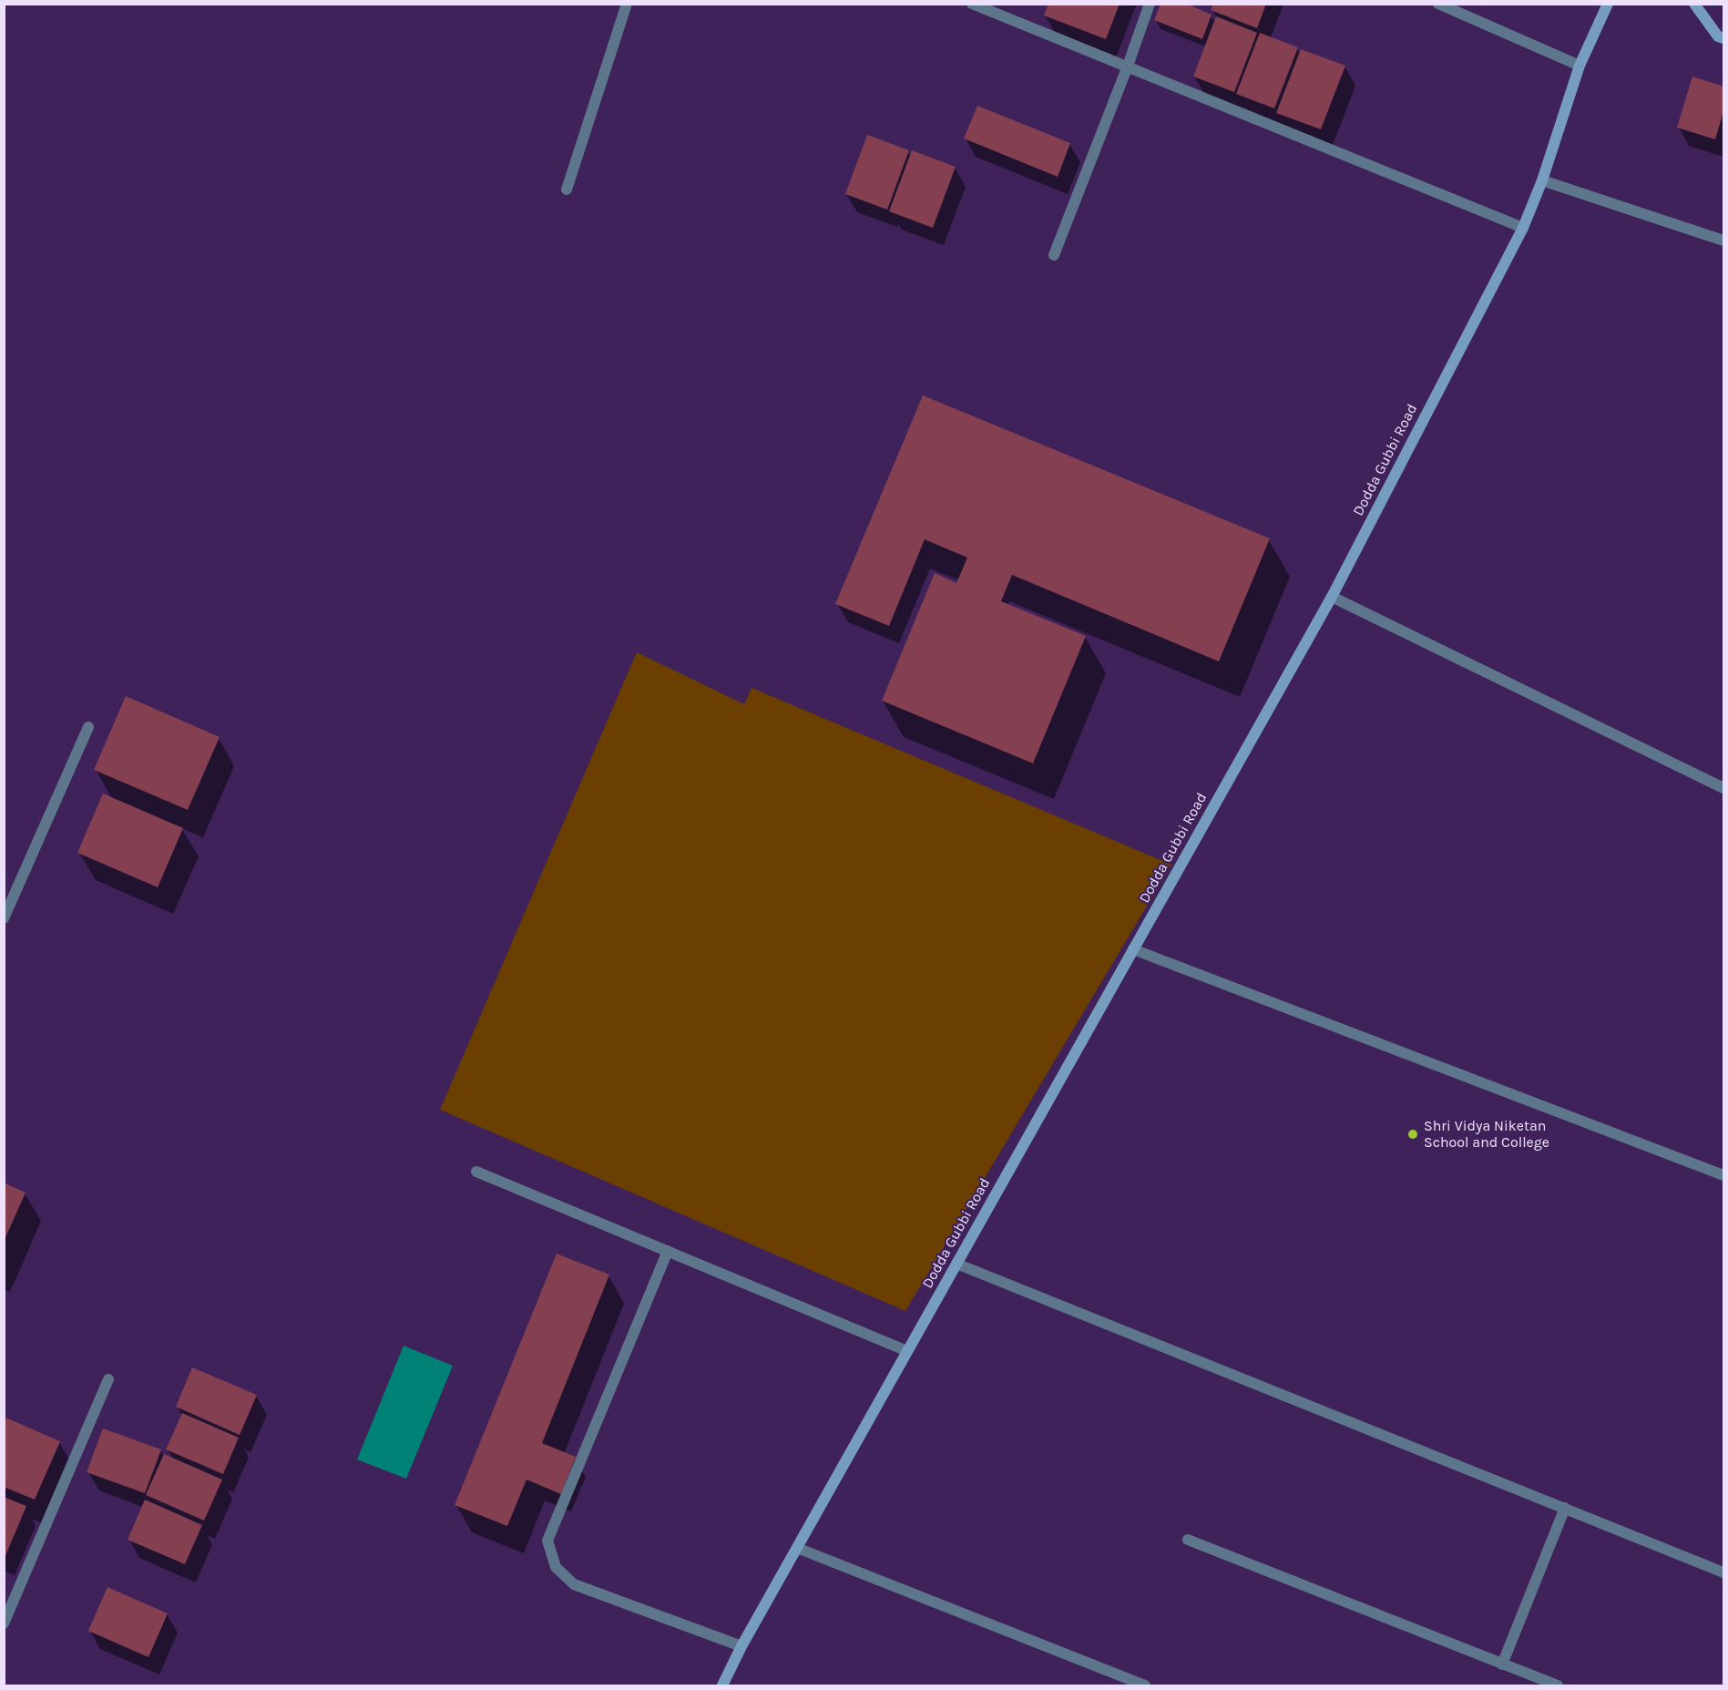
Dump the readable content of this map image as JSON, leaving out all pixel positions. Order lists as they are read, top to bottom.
{
  "streets": {
    "main road": ["Dodda Gubbi Road"]
  },
  "places": ["Shri Vidya Niketan School and College"]
}
